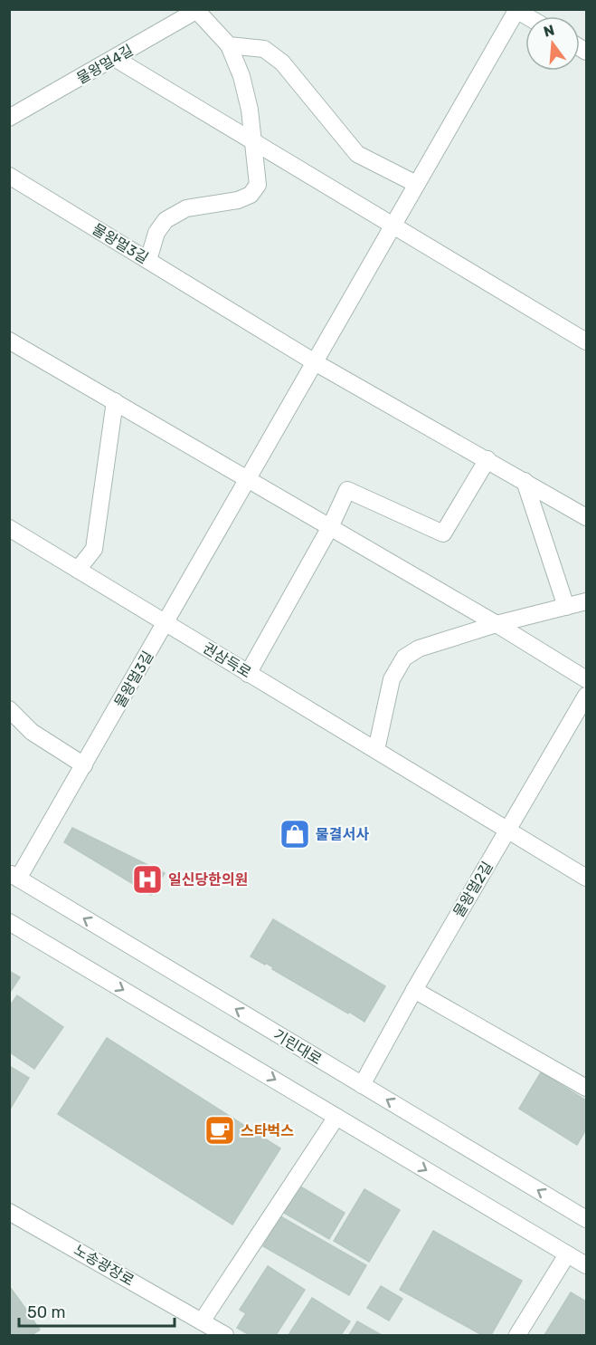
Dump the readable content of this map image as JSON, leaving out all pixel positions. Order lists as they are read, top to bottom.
{
  "streets": {
    "street": [
      "물왕멀4길",
      "물왕멀3길",
      "권삼득로",
      "물왕멀2길",
      "기린대로",
      "노송광장로"
    ]
  },
  "crossings": [
    ["물왕멀3길", "권삼득로"],
    ["물왕멀3길", "기린대로"],
    ["권삼득로", "물왕멀2길"],
    ["물왕멀2길", "기린대로"]
  ],
  "places": {
    "shop": ["물결서사"],
    "hospital": ["일신당한의원"],
    "cafe": ["스타벅스"]
  },
  "scale_bar": "50 m",
  "north": "top"
}
